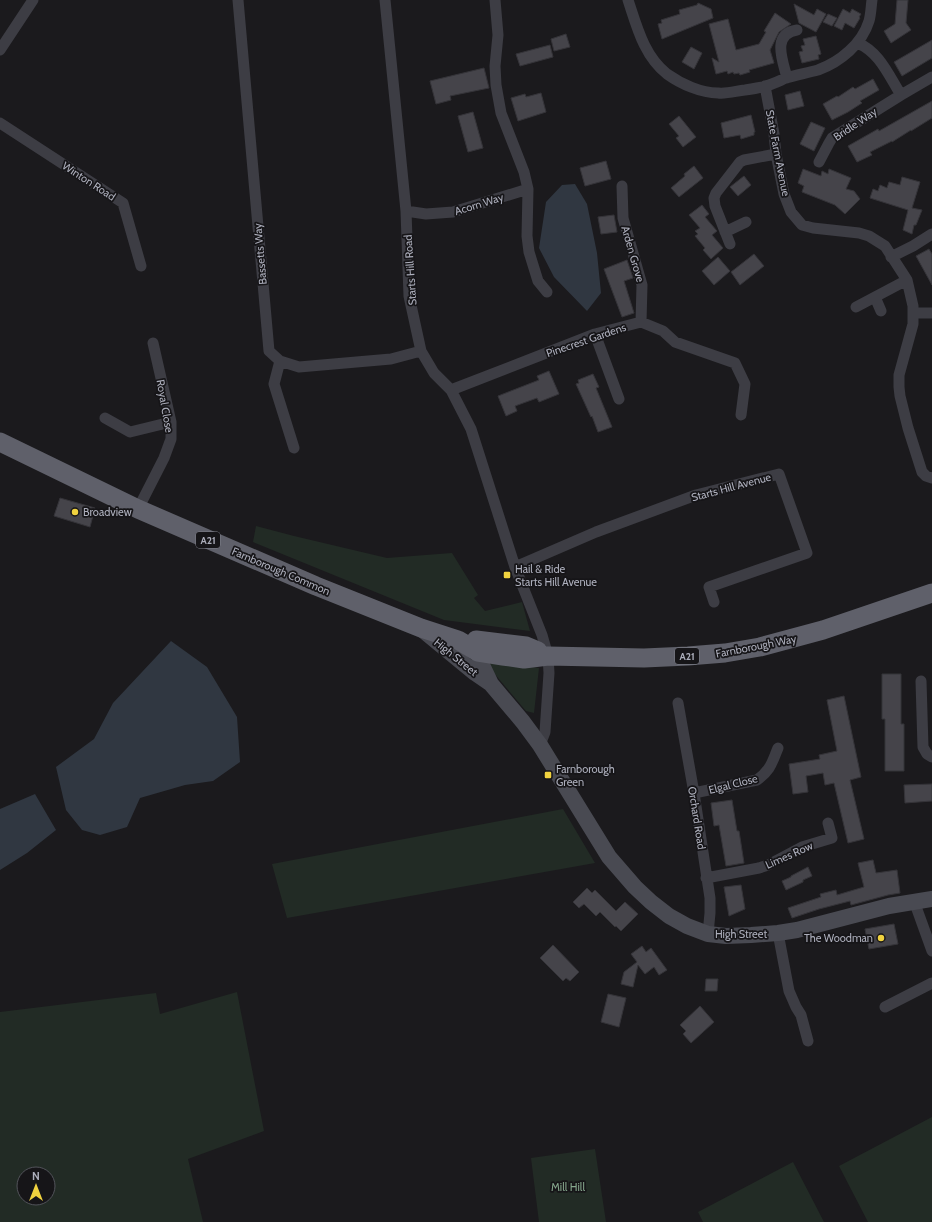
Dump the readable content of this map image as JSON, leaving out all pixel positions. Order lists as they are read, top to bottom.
{
  "streets": {
    "highway": ["A21", "Farnborough Common", "Farnborough Way"],
    "main road": ["High Street"],
    "street": [
      "Bridle Way",
      "State Farm Avenue",
      "Winton Road",
      "Acorn Way",
      "Bassetts Way",
      "Arden Grove",
      "Starts Hill Road",
      "Pinecrest Gardens",
      "Royal Close",
      "Starts Hill Avenue",
      "Elgal Close",
      "Orchard Road",
      "Limes Row"
    ]
  },
  "crossings": [
    ["Acorn Way", "Starts Hill Road"],
    ["Arden Grove", "Pinecrest Gardens"],
    ["Starts Hill Road", "Pinecrest Gardens"],
    ["Starts Hill Road", "Starts Hill Avenue"],
    ["Starts Hill Road", "Farnborough Common"],
    ["Starts Hill Road", "Farnborough Way"],
    ["Royal Close", "Farnborough Common"],
    ["Farnborough Common", "Farnborough Way"],
    ["Farnborough Common", "High Street"],
    ["High Street", "Orchard Road"],
    ["Elgal Close", "Orchard Road"],
    ["Orchard Road", "Limes Row"]
  ],
  "parks": ["Mill Hill"],
  "places": {
    "other": ["Broadview", "The Woodman"],
    "transit": ["Hail & Ride Starts Hill Avenue", "Farnborough Green"]
  },
  "north": "top"
}
